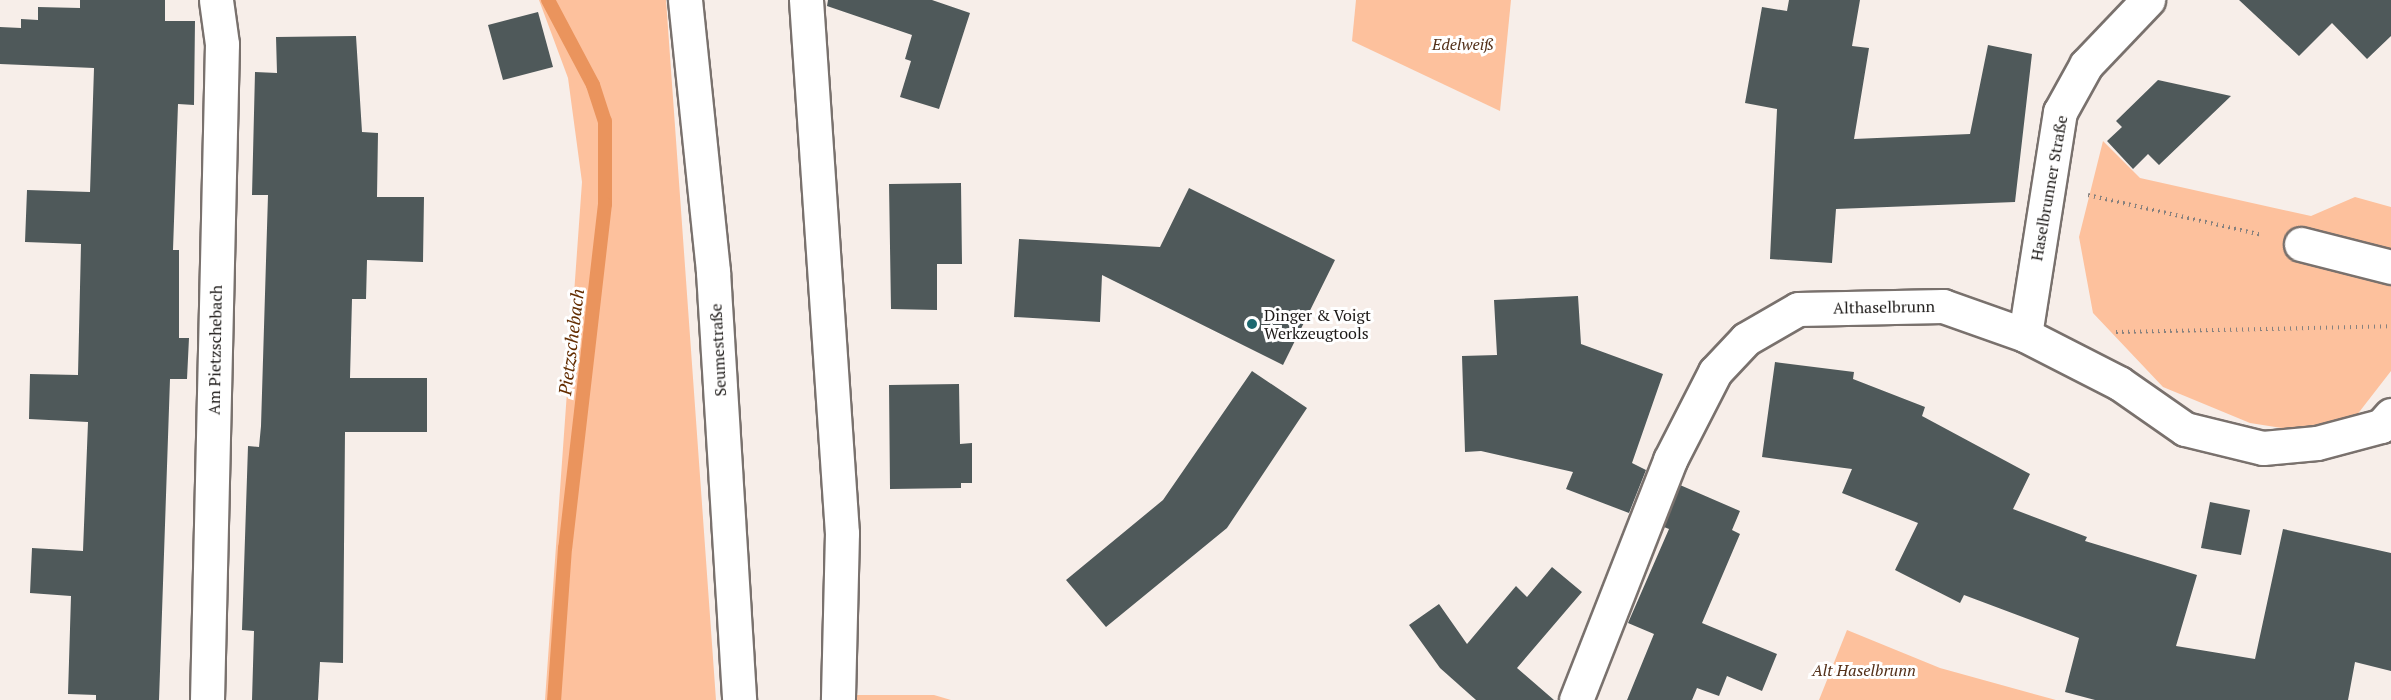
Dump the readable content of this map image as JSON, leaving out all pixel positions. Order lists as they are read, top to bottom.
{
  "streets": {
    "street": [
      "Haselbrunner Straße",
      "Althaselbrunn",
      "Am Pietzschebach",
      "Seumestraße"
    ]
  },
  "crossings": [
    ["Haselbrunner Straße", "Althaselbrunn"]
  ],
  "water": ["Pietzschebach"],
  "parks": ["Edelweiß", "Alt Haselbrunn"],
  "places": ["Dinger & Voigt Werkzeugtools"]
}
